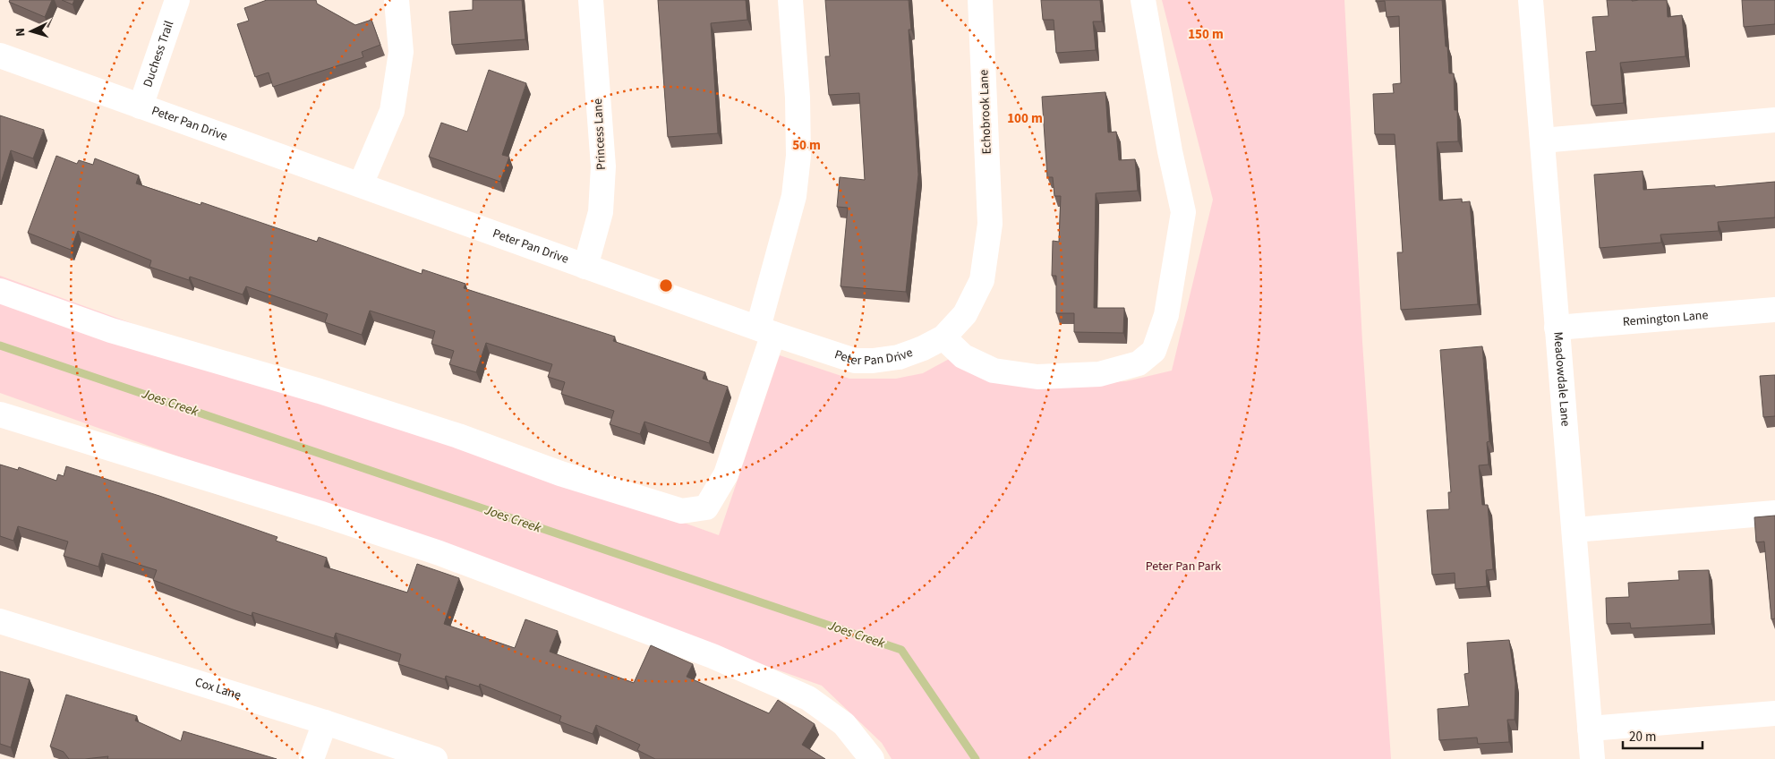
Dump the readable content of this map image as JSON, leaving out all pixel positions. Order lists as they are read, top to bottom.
{
  "streets": {
    "street": [
      "Duchess Trail",
      "Echobrook Lane",
      "Peter Pan Drive",
      "Princess Lane",
      "Remington Lane",
      "Meadowdale Lane",
      "Cox Lane"
    ]
  },
  "crossings": [
    ["Duchess Trail", "Peter Pan Drive"],
    ["Echobrook Lane", "Peter Pan Drive"],
    ["Peter Pan Drive", "Princess Lane"],
    ["Remington Lane", "Meadowdale Lane"]
  ],
  "water": ["Joes Creek"],
  "parks": ["Peter Pan Park"],
  "scale_bar": "20 m",
  "north": "left",
  "rings": ["150 m", "100 m", "50 m"]
}
